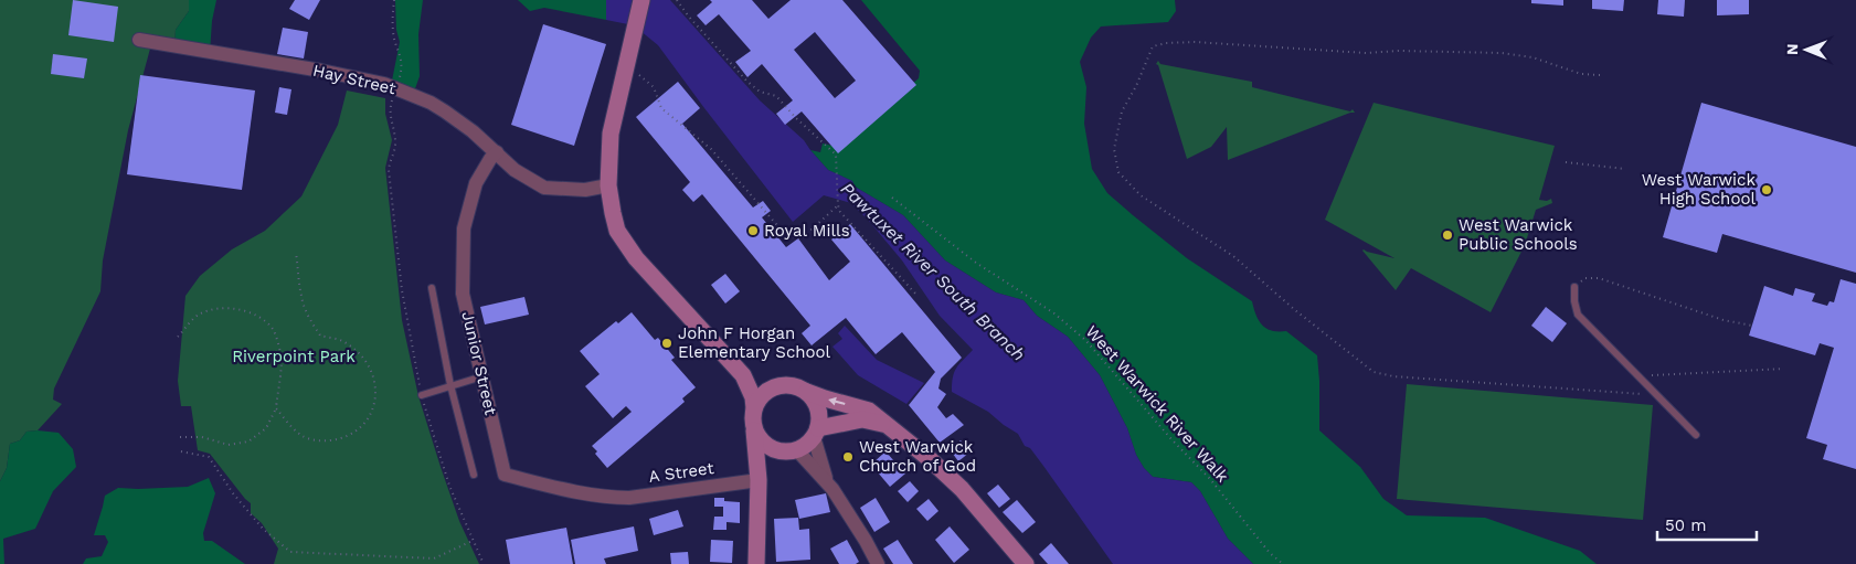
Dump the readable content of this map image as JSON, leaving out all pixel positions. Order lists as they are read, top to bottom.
{
  "streets": {
    "street": ["Hay Street", "Junior Street", "A Street"],
    "path": ["West Warwick River Walk"]
  },
  "crossings": [
    ["Hay Street", "Junior Street"],
    ["Junior Street", "A Street"]
  ],
  "water": ["Pawtuxet River South Branch"],
  "parks": ["Riverpoint Park"],
  "places": [
    "West Warwick High School",
    "Royal Mills",
    "West Warwick Public Schools",
    "John F Horgan Elementary School",
    "West Warwick Church of God"
  ],
  "scale_bar": "50 m",
  "north": "left"
}
